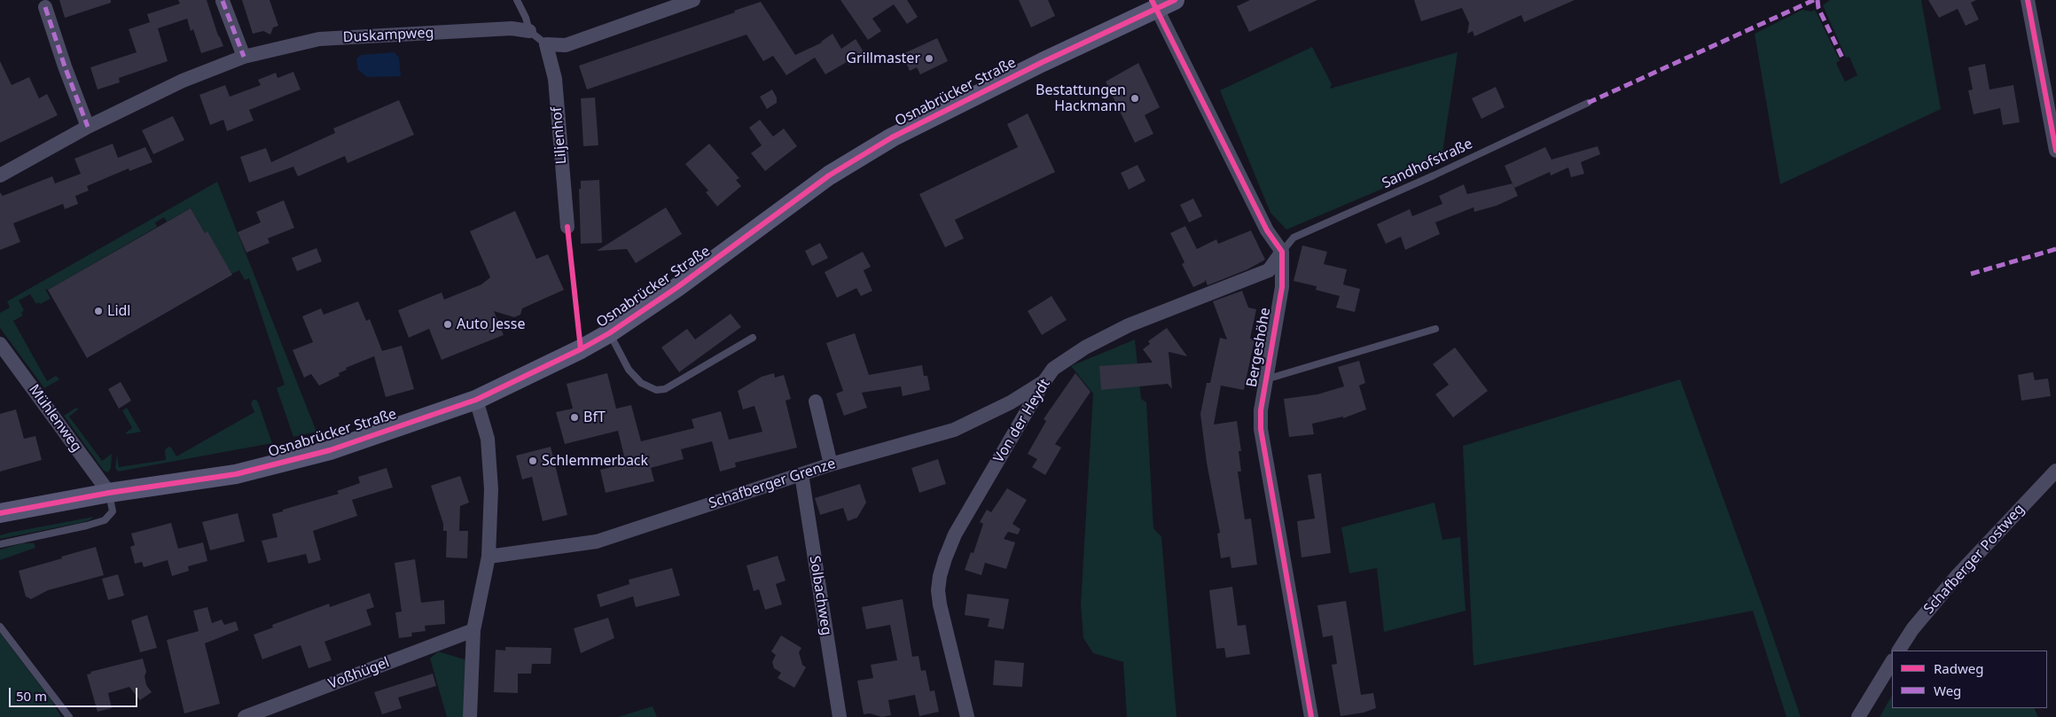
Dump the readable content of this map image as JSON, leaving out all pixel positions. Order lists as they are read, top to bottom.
{
  "streets": {
    "main road": ["Osnabrücker Straße"],
    "street": [
      "Duskampweg",
      "Liljenhof",
      "Bergeshöhe",
      "Mühlenweg",
      "Von der Heydt",
      "Schafberger Grenze",
      "Schafberger Postweg",
      "Solbachweg",
      "Voßhügel"
    ],
    "lane": ["Sandhofstraße"]
  },
  "crossings": [
    ["Osnabrücker Straße", "Mühlenweg"],
    ["Sandhofstraße", "Bergeshöhe"],
    ["Sandhofstraße", "Von der Heydt"],
    ["Bergeshöhe", "Von der Heydt"],
    ["Von der Heydt", "Schafberger Grenze"],
    ["Schafberger Grenze", "Solbachweg"]
  ],
  "places": [
    "Grillmaster",
    "Bestattungen Hackmann",
    "Lidl",
    "Auto Jesse",
    "BfT",
    "Schlemmerback"
  ],
  "legend": ["Radweg", "Weg"],
  "scale_bar": "50 m"
}
